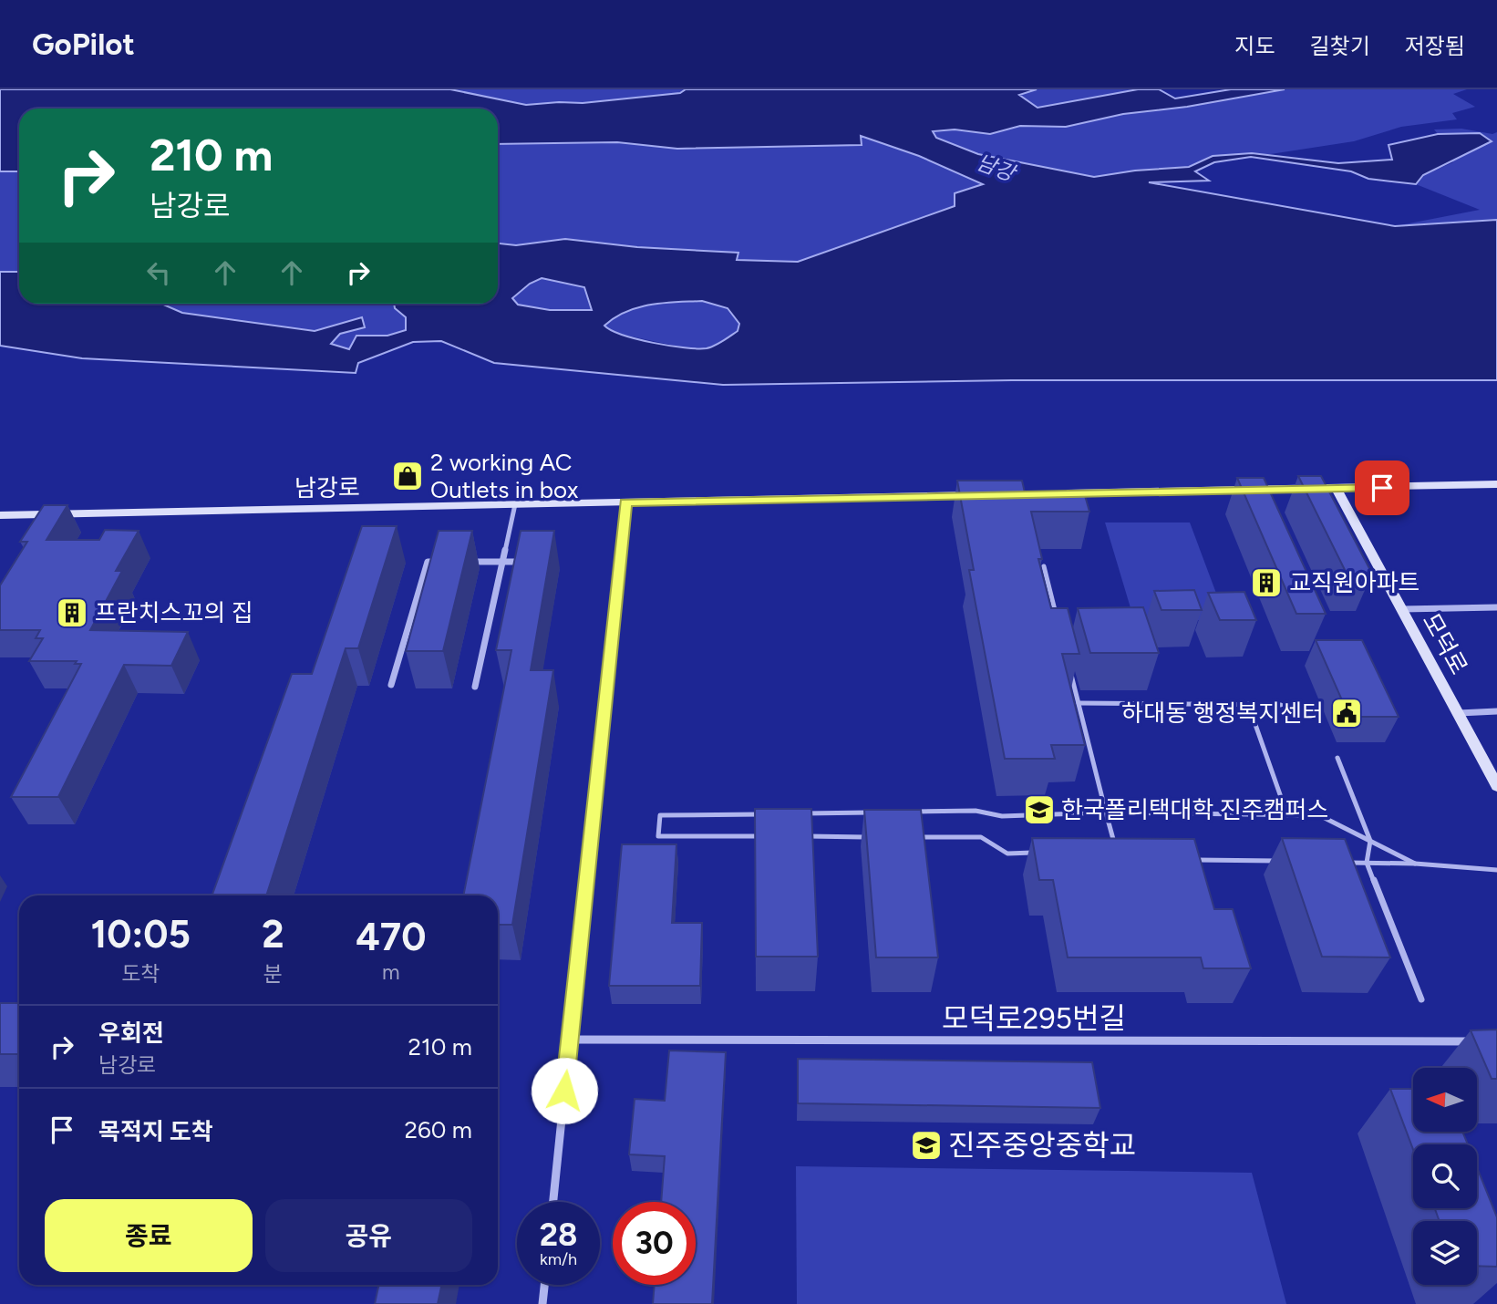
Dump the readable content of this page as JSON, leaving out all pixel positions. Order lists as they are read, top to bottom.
{
  "streets": {
    "street": ["남강로", "모덕로", "모덕로295번길"]
  },
  "water": ["남강"],
  "places": {
    "shop": ["2 working AC Outlets in box"],
    "building": ["교직원아파트", "프란치스꼬의 집"],
    "public building": ["하대동 행정복지센터"],
    "school or university": ["한국폴리택대학 진주캠퍼스", "진주중앙중학교"]
  },
  "north": "left",
  "page": {
    "header": "GoPilot",
    "nav": ["지도", "길찾기", "저장됨"],
    "turn": ["210 m", "남강로"],
    "eta": [
      "10:05",
      "도착",
      "2",
      "분",
      "470",
      "m"
    ],
    "list": [
      {
        "name": "우회전",
        "note": "남강로",
        "value": "210 m"
      },
      {
        "name": "목적지 도착",
        "value": "260 m"
      }
    ],
    "buttons": ["종료", "공유"],
    "speed": "28 km/h",
    "limit": "30"
  }
}
